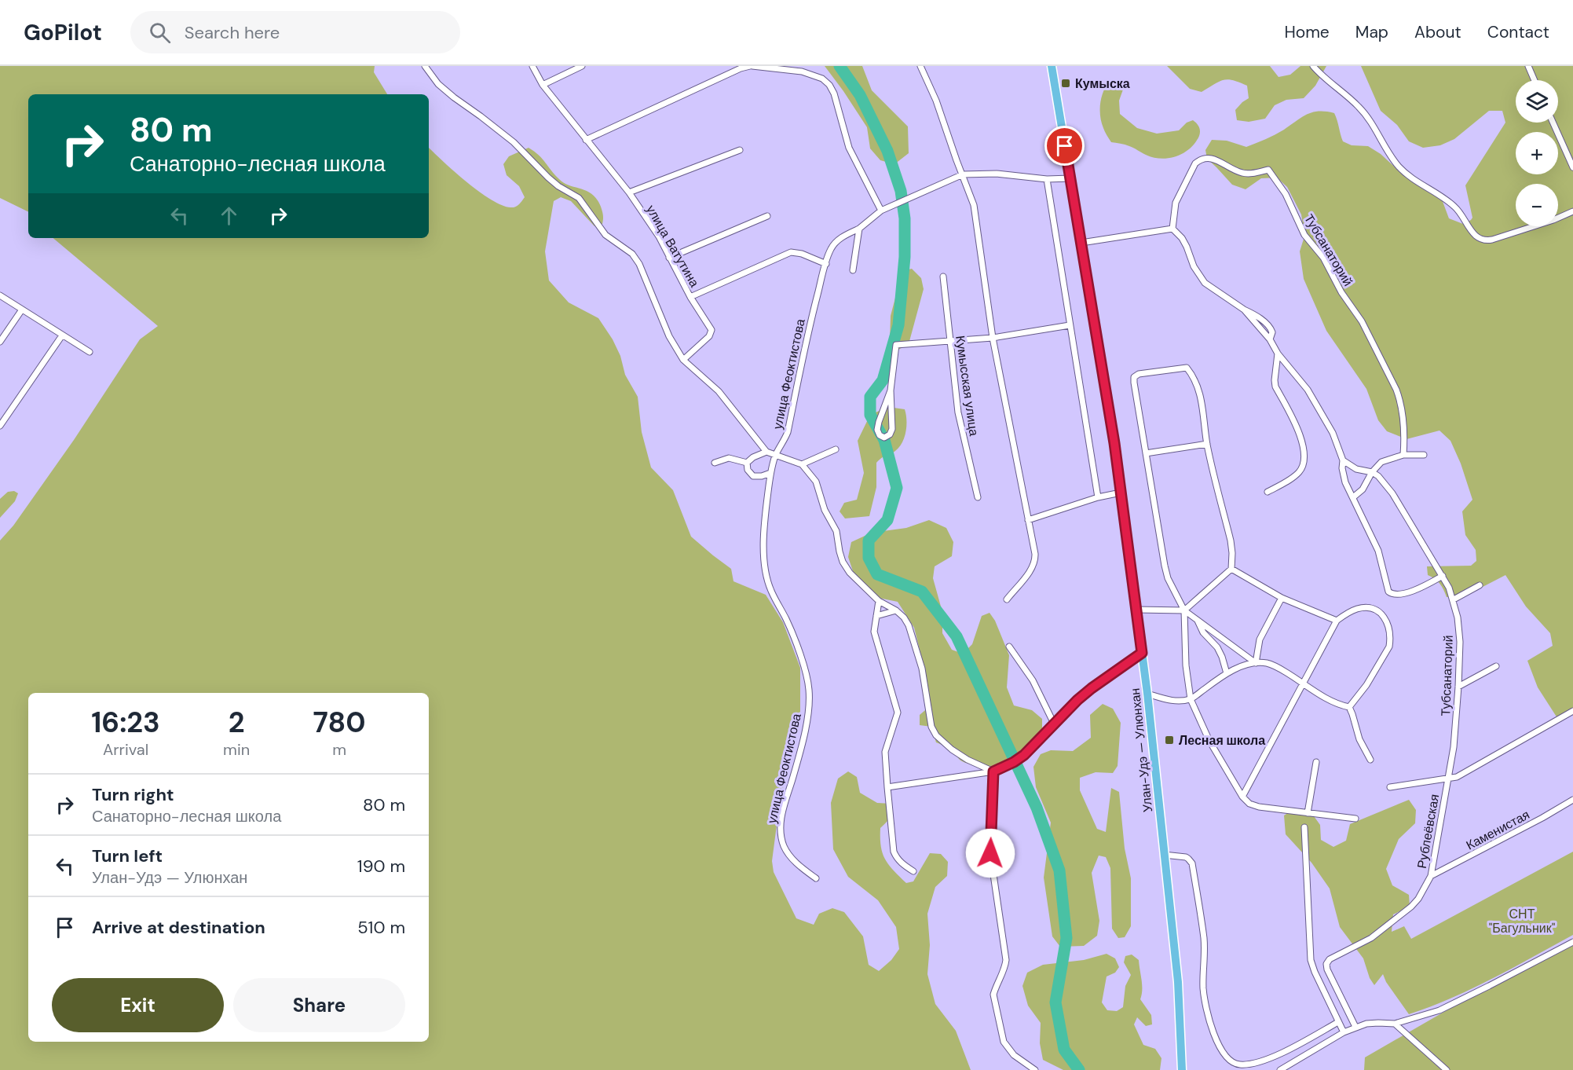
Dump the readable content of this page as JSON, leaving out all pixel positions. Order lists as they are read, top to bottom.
{
  "streets": {
    "main road": ["Улан-Удэ — Улюнхан"],
    "street": [
      "улица Ватутина",
      "Тубсанаторий",
      "улица Феоктистова",
      "Кумысская улица",
      "Каменистая",
      "Рублеёвская"
    ]
  },
  "crossings": [
    ["улица Ватутина", "улица Феоктистова"],
    ["Тубсанаторий", "Рублеёвская"],
    ["улица Феоктистова", "Улан-Удэ — Улюнхан"],
    ["Каменистая", "Рублеёвская"]
  ],
  "parks": ["СНТ \"Багульник\""],
  "places": {
    "transit": ["Кумыска", "Лесная школа"]
  },
  "page": {
    "header": "GoPilot",
    "search": "Search here",
    "nav": [
      "Home",
      "Map",
      "About",
      "Contact"
    ],
    "map_buttons": ["+", "−"],
    "turn": ["80 m", "Санаторно-лесная школа"],
    "eta": [
      "16:23",
      "Arrival",
      "2",
      "min",
      "780",
      "m"
    ],
    "list": [
      {
        "name": "Turn right",
        "note": "Санаторно-лесная школа",
        "value": "80 m"
      },
      {
        "name": "Turn left",
        "note": "Улан-Удэ — Улюнхан",
        "value": "190 m"
      },
      {
        "name": "Arrive at destination",
        "value": "510 m"
      }
    ],
    "buttons": ["Exit", "Share"]
  }
}
